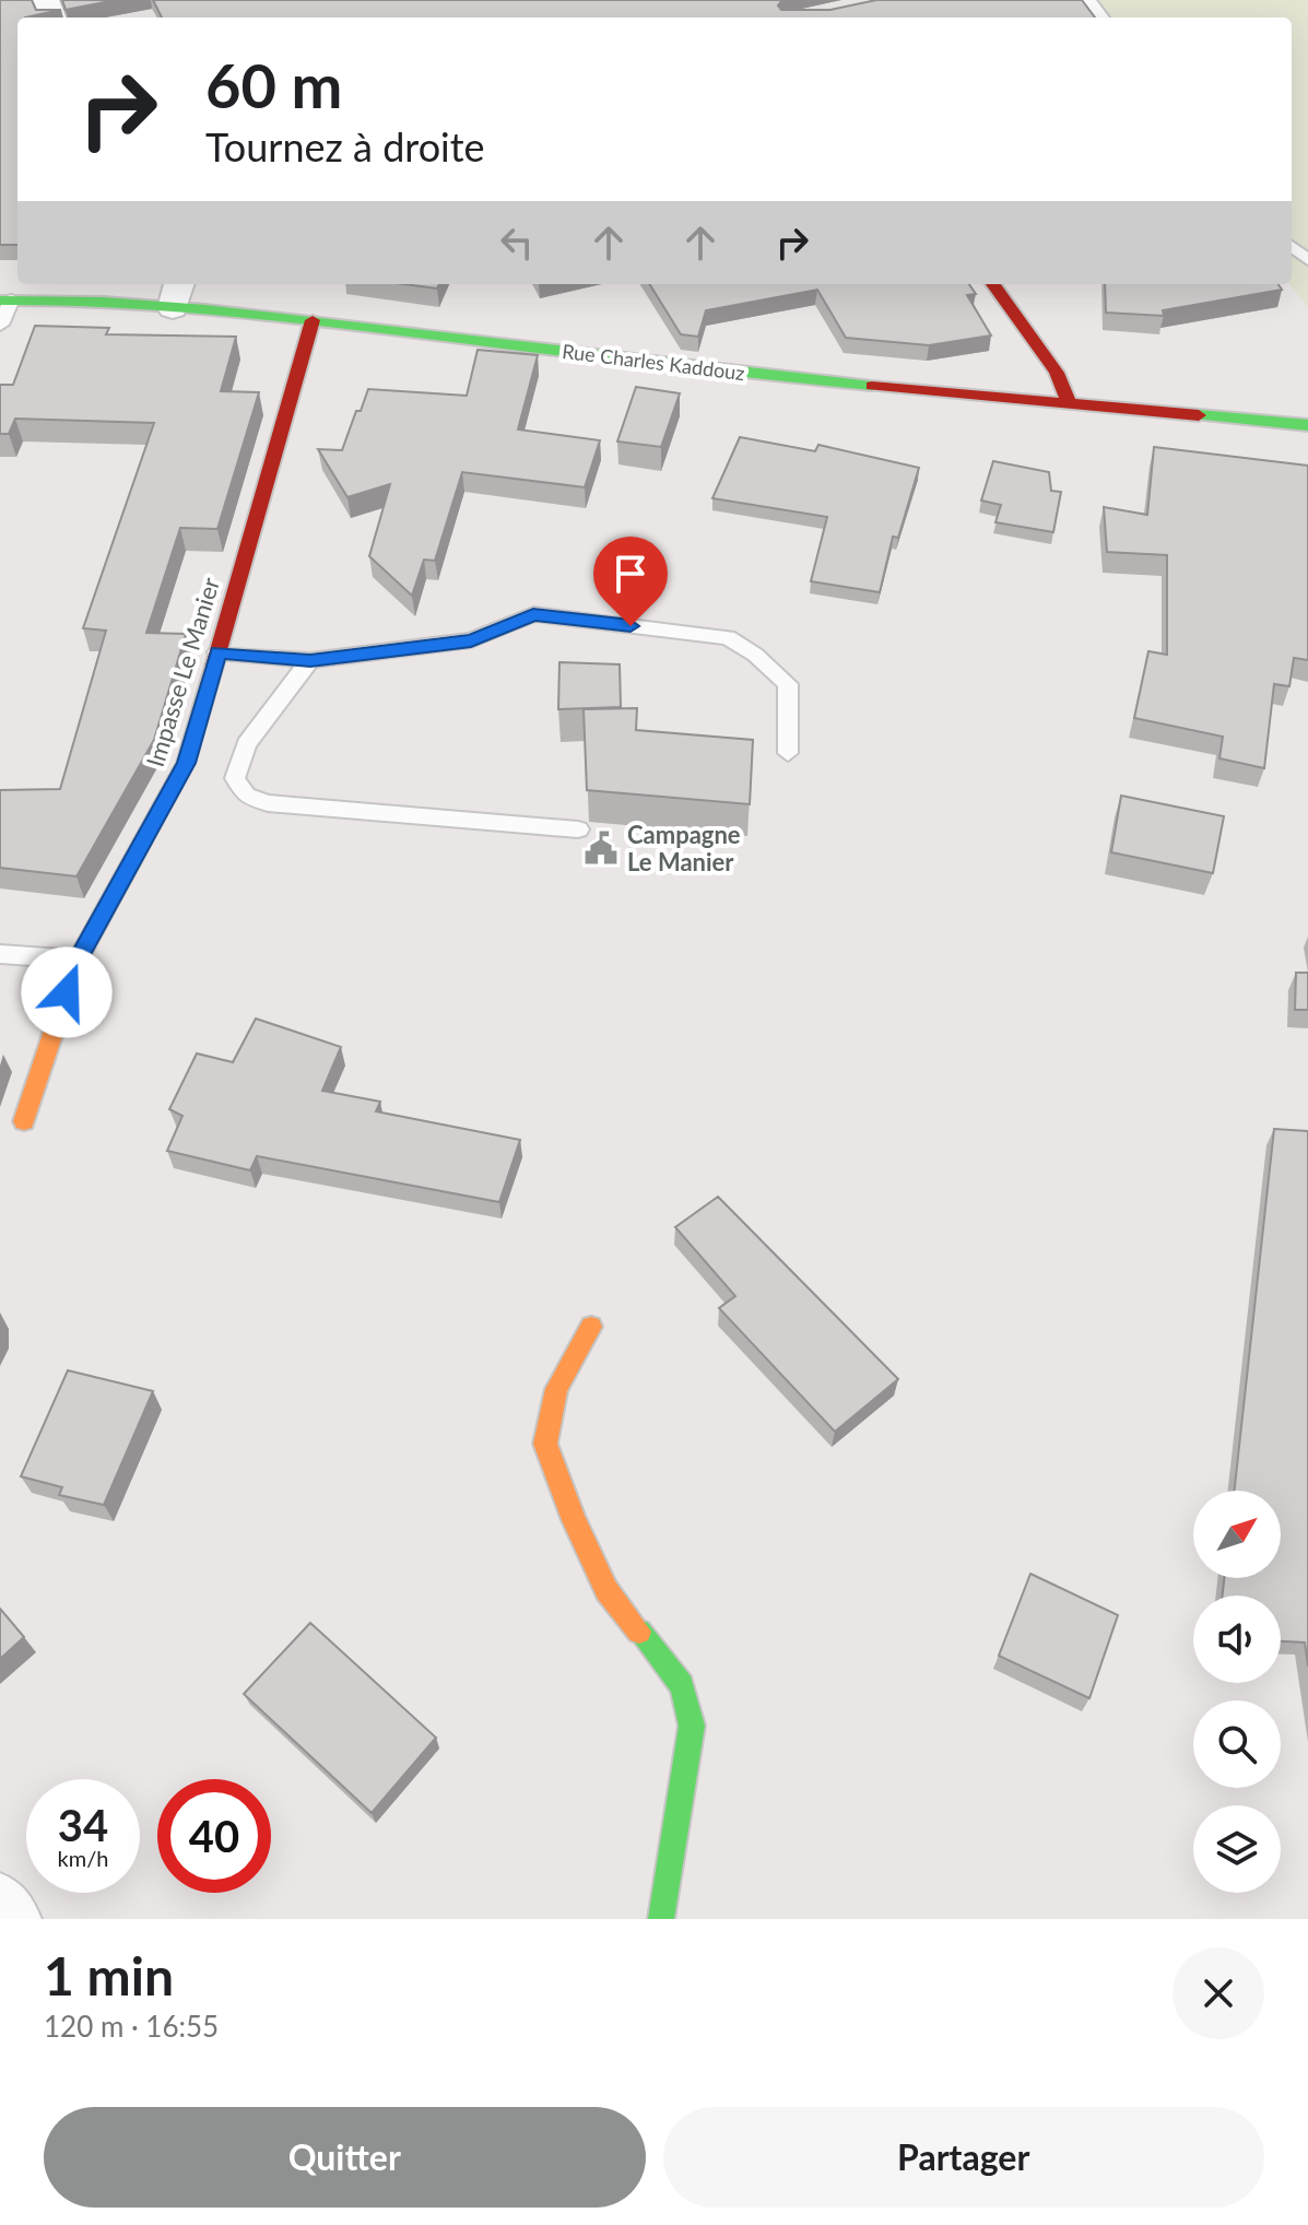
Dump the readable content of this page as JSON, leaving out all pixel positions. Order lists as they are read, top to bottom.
{
  "streets": {
    "street": ["Rue Charles Kaddouz", "Impasse Le Manier"]
  },
  "crossings": [
    ["Rue Charles Kaddouz", "Impasse Le Manier"]
  ],
  "places": {
    "public building": ["Campagne Le Manier"]
  },
  "north": "top right",
  "page": {
    "turn": ["60 m", "Tournez à droite"],
    "speed": "34 km/h",
    "limit": "40",
    "heading": ["1 min", "120 m · 16:55"],
    "buttons": ["Quitter", "Partager"]
  }
}
